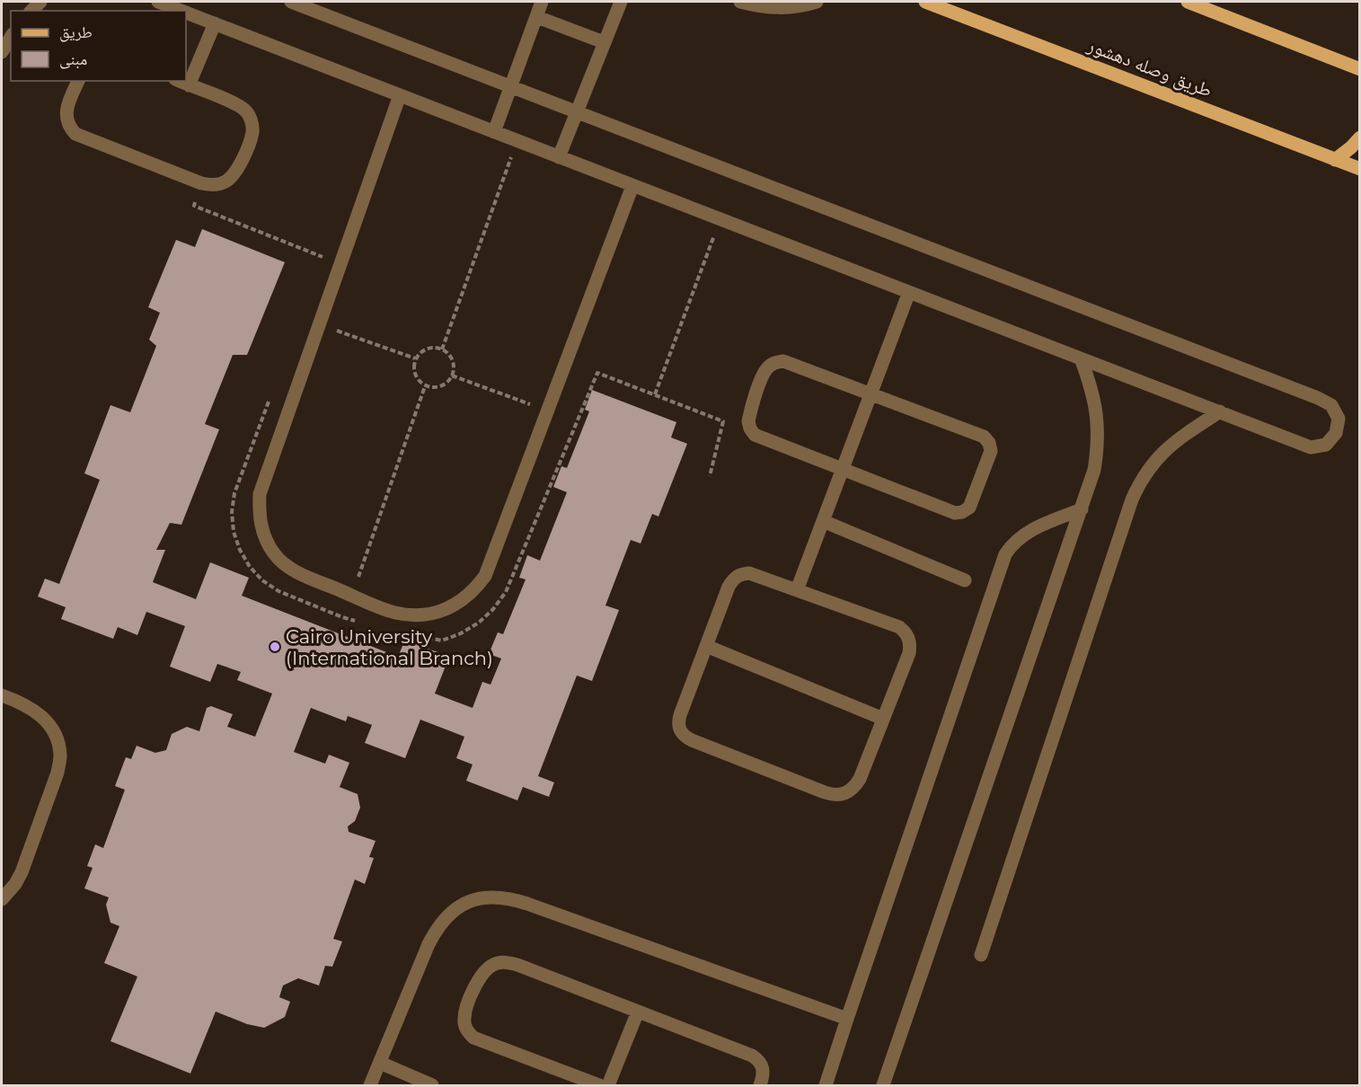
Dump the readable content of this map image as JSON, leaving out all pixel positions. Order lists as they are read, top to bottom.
{
  "streets": {
    "main road": ["طريق وصله دهشور"]
  },
  "places": ["Cairo University (International Branch)"],
  "legend": ["طريق", "مبنى"]
}
